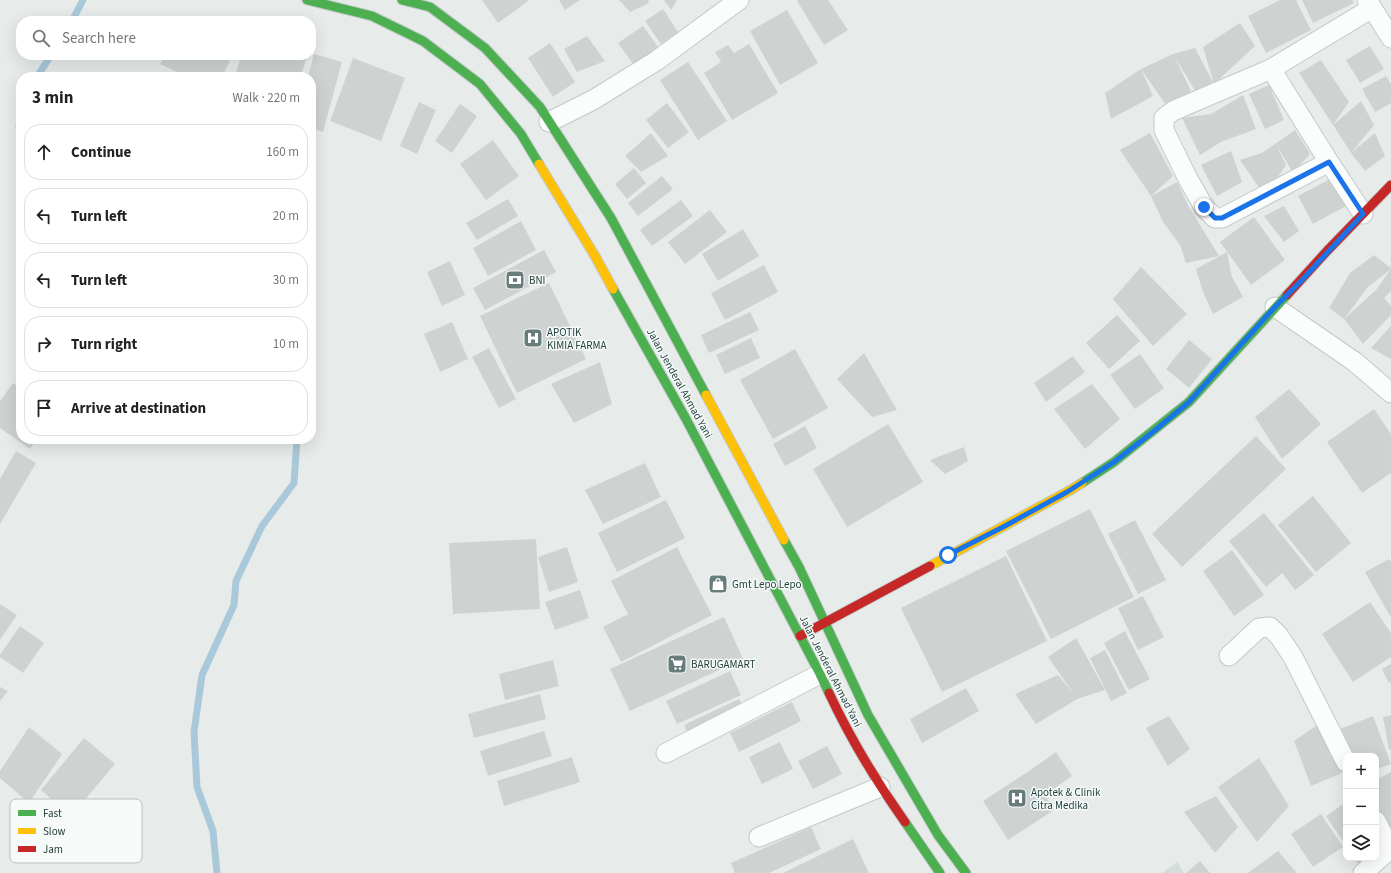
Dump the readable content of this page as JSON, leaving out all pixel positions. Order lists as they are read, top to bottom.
{
  "streets": {
    "main road": ["Jalan Jenderal Ahmad Yani"]
  },
  "places": {
    "bank": ["BNI"],
    "hospital": ["APOTIK KIMIA FARMA", "Apotek & Clinik Citra Medika"],
    "shop": ["Gmt Lepo Lepo"],
    "supermarket": ["BARUGAMART"]
  },
  "legend": ["Fast", "Slow", "Jam"],
  "page": {
    "search": "Search here",
    "heading": ["3 min", "Walk · 220 m"],
    "list": [
      ["Continue", "160 m"],
      ["Turn left", "20 m"],
      ["Turn left", "30 m"],
      ["Turn right", "10 m"],
      "Arrive at destination"
    ],
    "map_buttons": ["+", "−"]
  }
}
